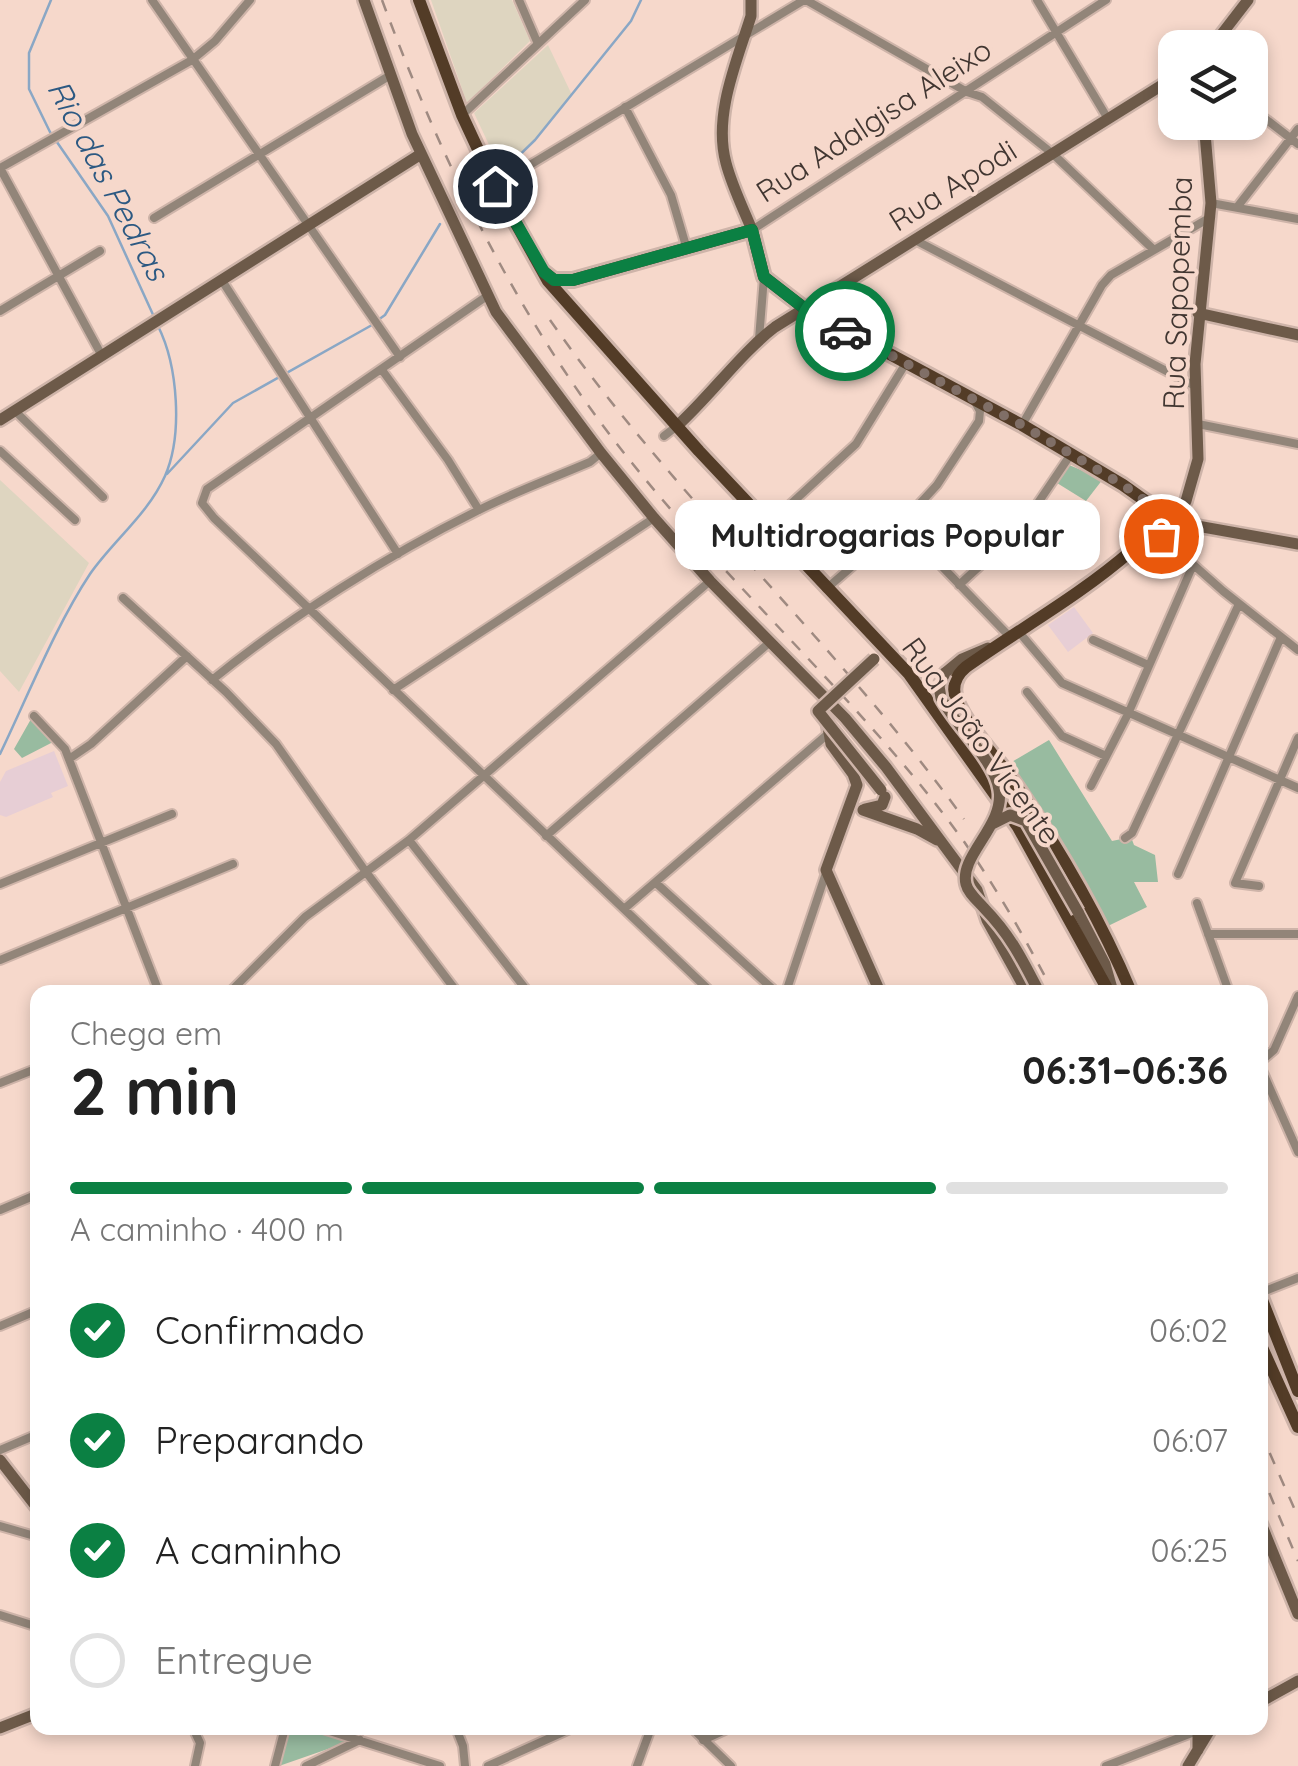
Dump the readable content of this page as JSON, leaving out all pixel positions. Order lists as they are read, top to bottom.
{
  "streets": {
    "main road": [
      "Rua Adalgisa Aleixo",
      "Rua Apodi",
      "Rua Sapopemba",
      "Rua João Vicente"
    ]
  },
  "crossings": [
    ["Rua Apodi", "Rua João Vicente"]
  ],
  "water": ["Rio das Pedras"],
  "places": ["Multidrogarias Popular"],
  "page": {
    "bubble": "Multidrogarias Popular",
    "heading": ["2 min", "Chega em", "06:31–06:36"],
    "bar": "A caminho · 400 m",
    "list": [
      ["Confirmado", "06:02"],
      ["Preparando", "06:07"],
      ["A caminho", "06:25"],
      "Entregue"
    ]
  }
}
